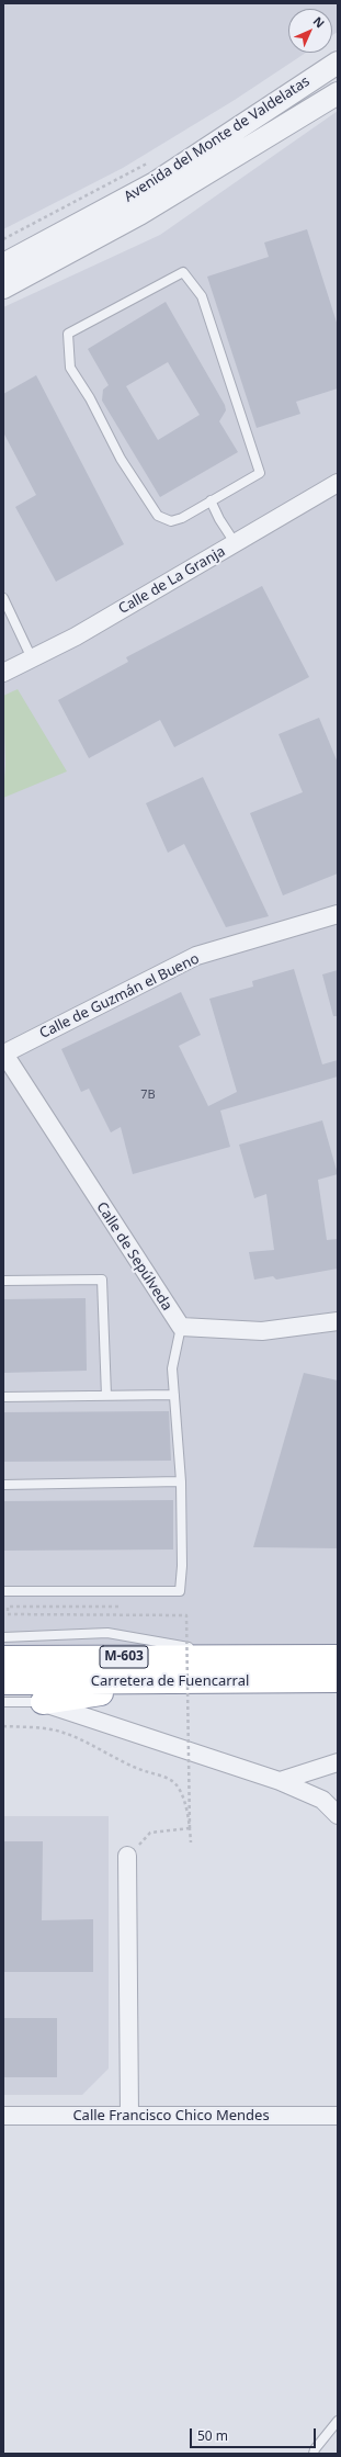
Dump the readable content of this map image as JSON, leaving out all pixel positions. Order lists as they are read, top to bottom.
{
  "streets": {
    "highway": ["M-603", "Carretera de Fuencarral"],
    "street": [
      "Avenida del Monte de Valdelatas",
      "Calle de La Granja",
      "Calle de Guzmán el Bueno",
      "Calle de Sepúlveda",
      "Calle Francisco Chico Mendes"
    ]
  },
  "crossings": [
    ["Calle de Guzmán el Bueno", "Calle de Sepúlveda"]
  ],
  "house_numbers": ["7B"],
  "scale_bar": "50 m",
  "north": "top right"
}
